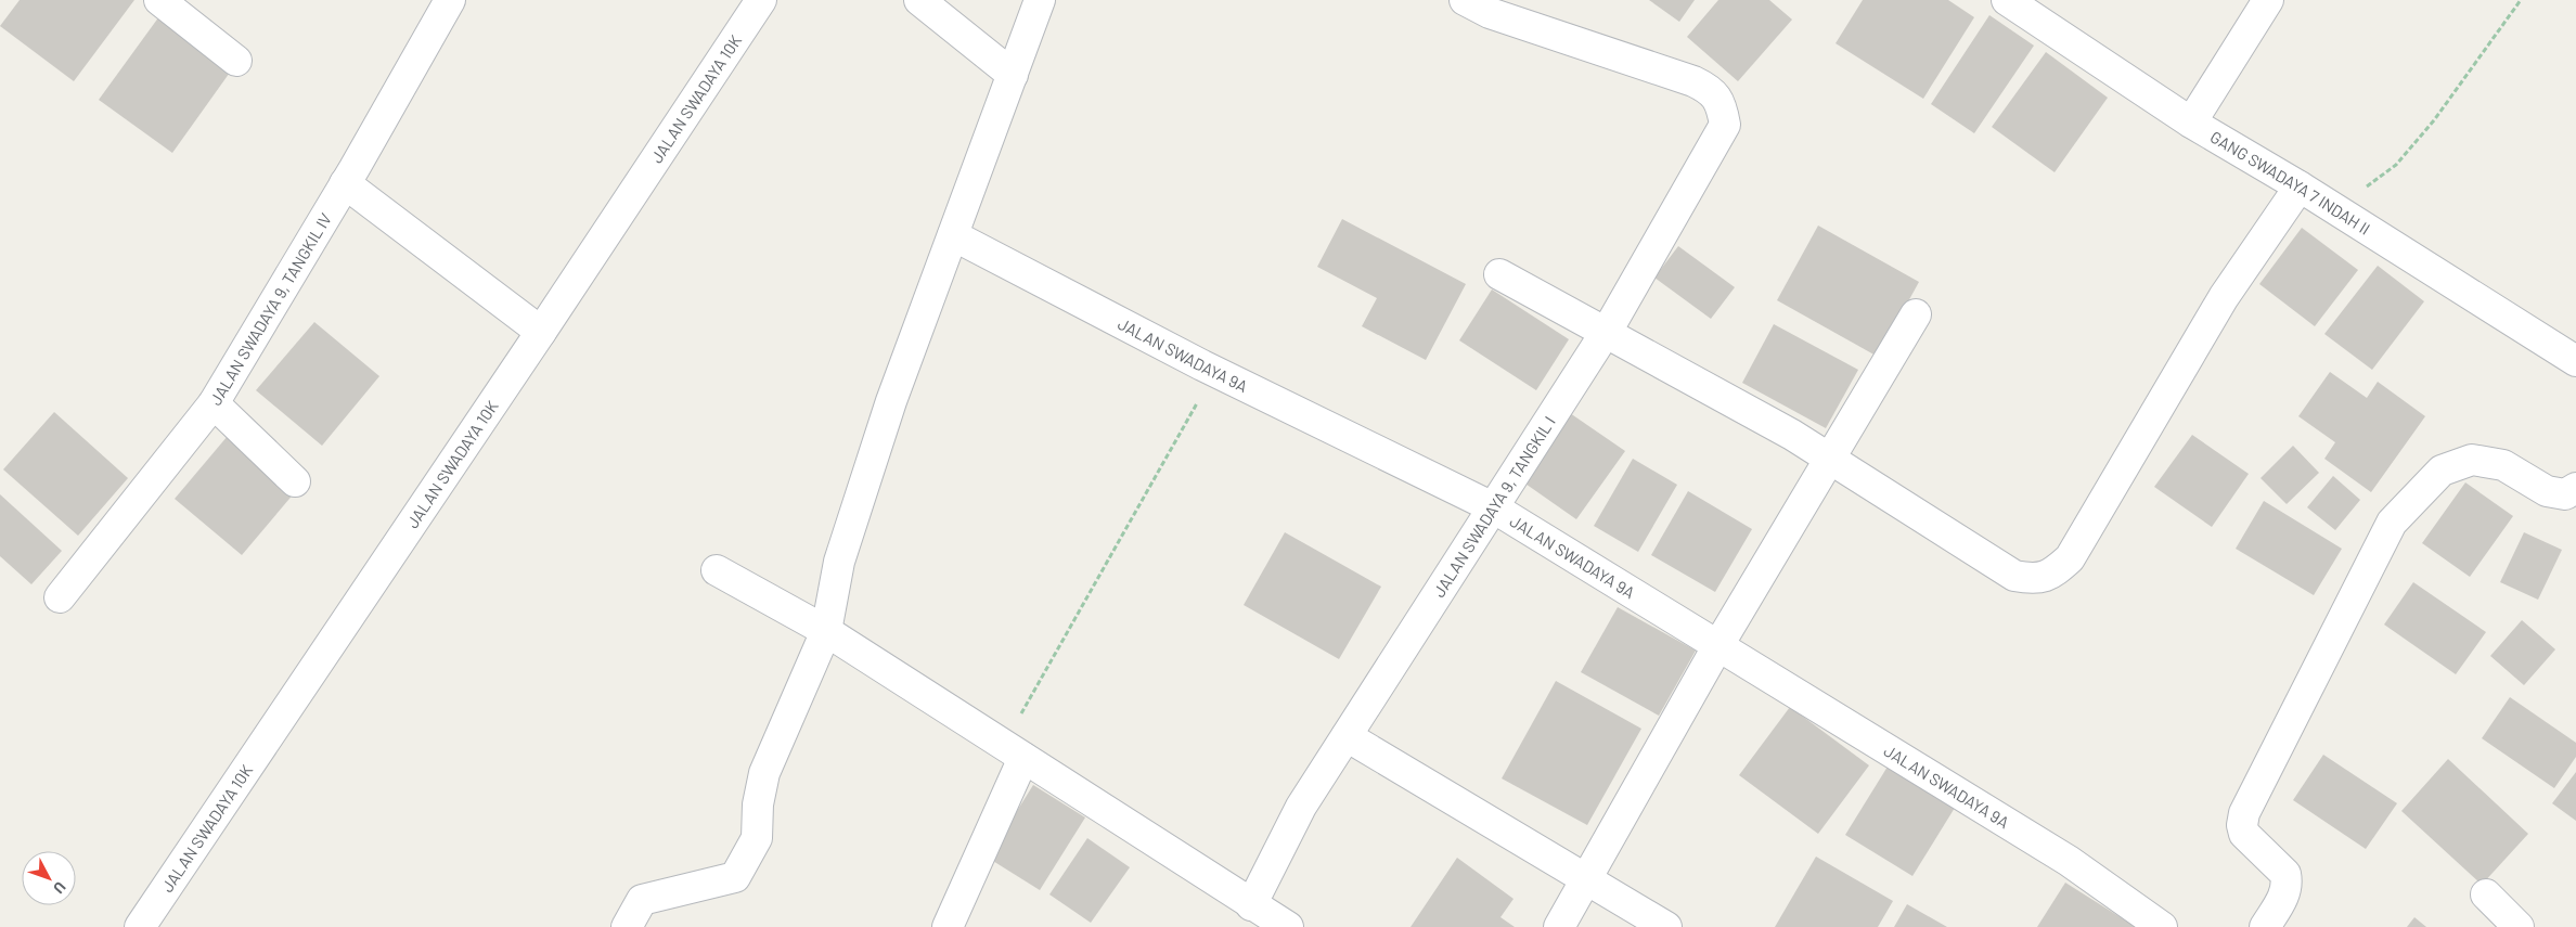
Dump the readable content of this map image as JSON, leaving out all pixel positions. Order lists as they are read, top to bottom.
{
  "streets": {
    "street": [
      "JALAN SWADAYA 10K",
      "GANG SWADAYA 7 INDAH II",
      "JALAN SWADAYA 9, TANGKIL IV",
      "JALAN SWADAYA 9A",
      "JALAN SWADAYA 9, TANGKIL I"
    ]
  },
  "crossings": [
    ["JALAN SWADAYA 9A", "JALAN SWADAYA 9, TANGKIL I"]
  ],
  "north": "bottom right"
}
